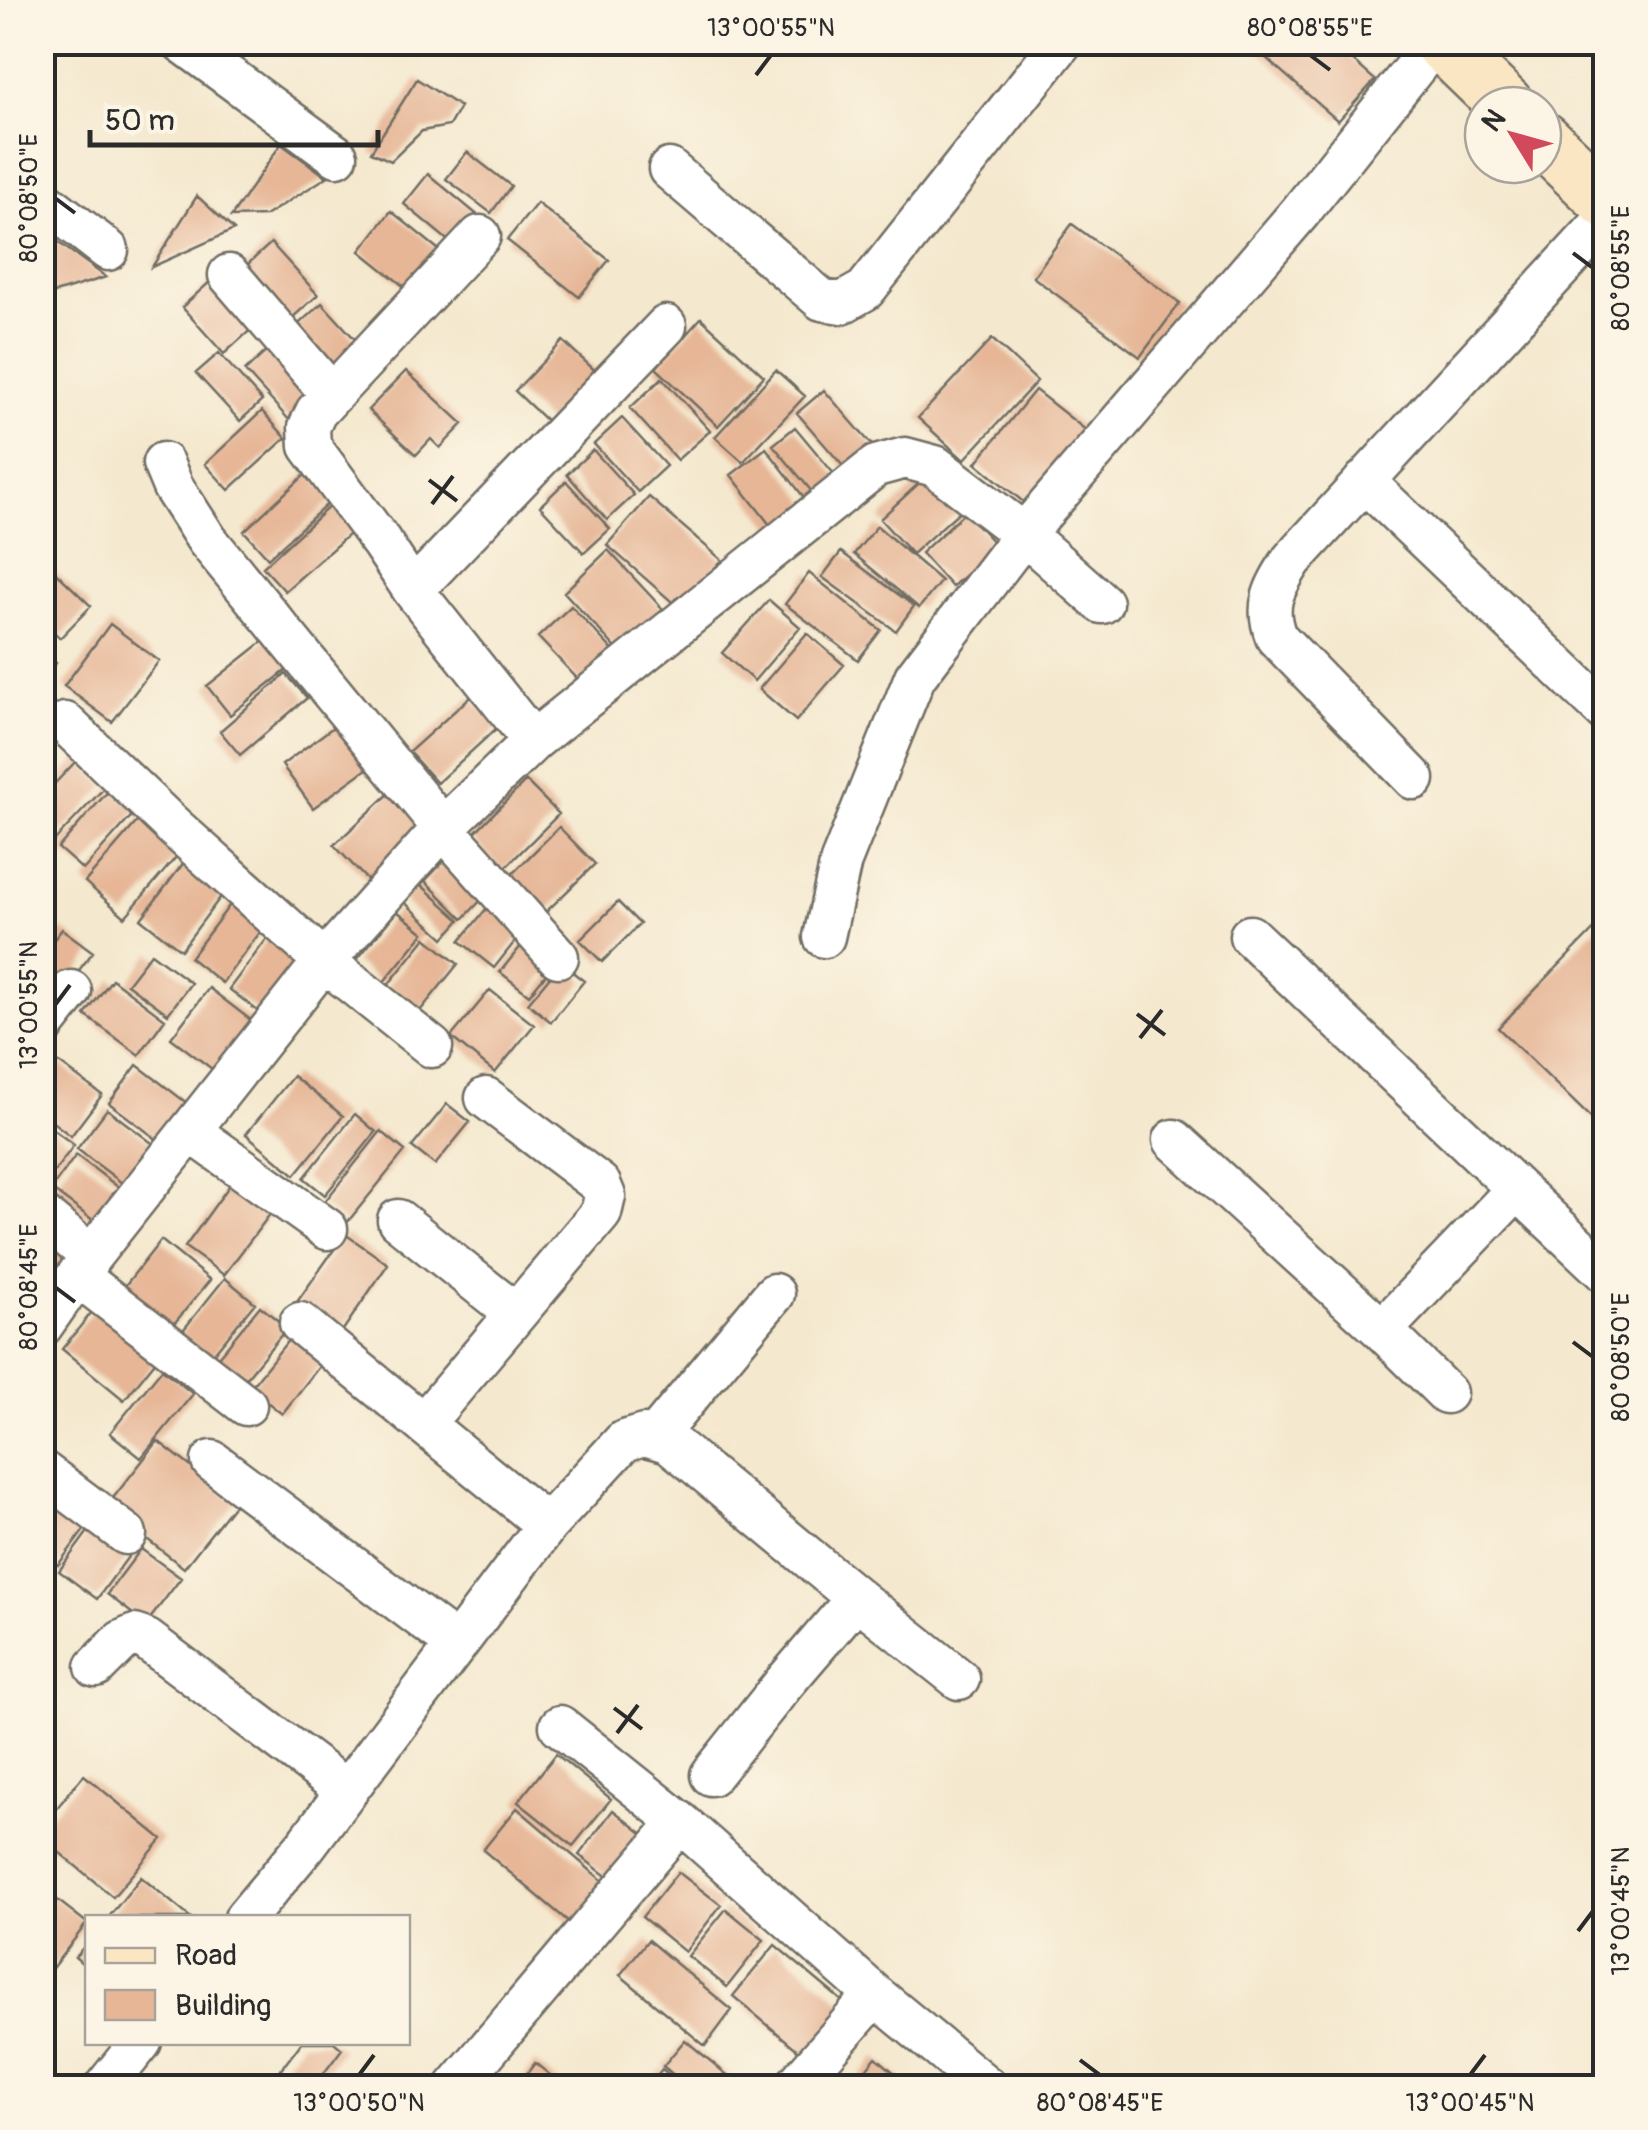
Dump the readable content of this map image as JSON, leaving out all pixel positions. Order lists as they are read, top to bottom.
{
  "legend": ["Road", "Building"],
  "scale_bar": "50 m",
  "north": "top left",
  "coordinates": [
    "13°00'55\"N",
    "80°08'55\"E",
    "80°08'50\"E",
    "80°08'45\"E",
    "13°00'45\"N",
    "13°00'50\"N"
  ]
}
